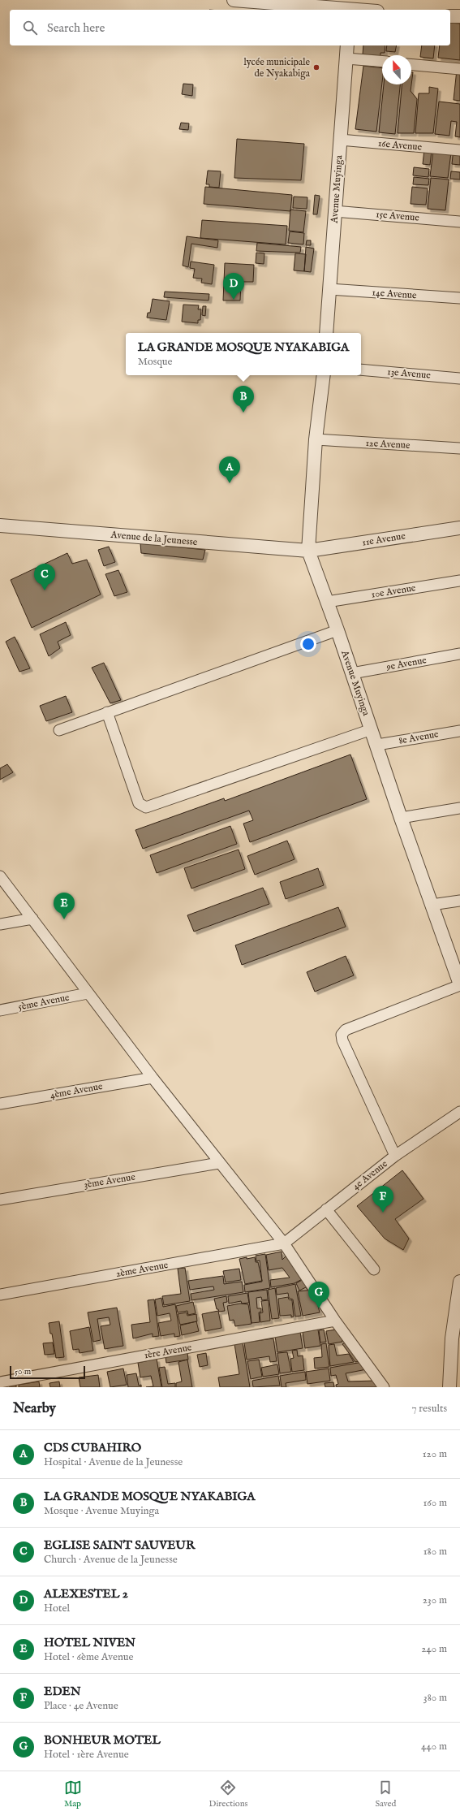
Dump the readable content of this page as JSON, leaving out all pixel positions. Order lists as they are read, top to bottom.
{
  "streets": {
    "street": [
      "16e Avenue",
      "Avenue Muyinga",
      "15e Avenue",
      "14e Avenue",
      "13e Avenue",
      "12e Avenue",
      "Avenue de la Jeunesse",
      "11e Avenue",
      "10e Avenue",
      "9e Avenue",
      "8e Avenue",
      "5ème Avenue",
      "4ème Avenue",
      "4e Avenue",
      "3ème Avenue",
      "2ème Avenue",
      "1ère Avenue"
    ]
  },
  "crossings": [
    ["16e Avenue", "Avenue Muyinga"],
    ["Avenue Muyinga", "15e Avenue"],
    ["Avenue Muyinga", "14e Avenue"],
    ["Avenue Muyinga", "12e Avenue"],
    ["Avenue Muyinga", "Avenue de la Jeunesse"],
    ["Avenue Muyinga", "11e Avenue"],
    ["Avenue Muyinga", "10e Avenue"],
    ["Avenue Muyinga", "9e Avenue"],
    ["Avenue Muyinga", "8e Avenue"],
    ["Avenue de la Jeunesse", "11e Avenue"],
    ["4e Avenue", "2ème Avenue"]
  ],
  "places": ["lycée municipale de Nyakabiga"],
  "scale_bar": "50 m",
  "north": "top",
  "page": {
    "search": "Search here",
    "pins": [
      "D",
      "B",
      "A",
      "C",
      "E",
      "F",
      "G"
    ],
    "popup": ["LA GRANDE MOSQUE NYAKABIGA", "Mosque"],
    "scale": "50 m",
    "heading": ["Nearby", "7 results"],
    "list": [
      {
        "mark": "A",
        "name": "CDS CUBAHIRO",
        "note": "Hospital · Avenue de la Jeunesse",
        "value": "120 m"
      },
      {
        "mark": "B",
        "name": "LA GRANDE MOSQUE NYAKABIGA",
        "note": "Mosque · Avenue Muyinga",
        "value": "160 m"
      },
      {
        "mark": "C",
        "name": "EGLISE SAINT SAUVEUR",
        "note": "Church · Avenue de la Jeunesse",
        "value": "180 m"
      },
      {
        "mark": "D",
        "name": "ALEXESTEL 2",
        "note": "Hotel",
        "value": "230 m"
      },
      {
        "mark": "E",
        "name": "HOTEL NIVEN",
        "note": "Hotel · 6ème Avenue",
        "value": "240 m"
      },
      {
        "mark": "F",
        "name": "EDEN",
        "note": "Place · 4e Avenue",
        "value": "380 m"
      },
      {
        "mark": "G",
        "name": "BONHEUR MOTEL",
        "note": "Hotel · 1ère Avenue",
        "value": "440 m"
      }
    ],
    "nav": ["Map", "Directions", "Saved"]
  }
}
